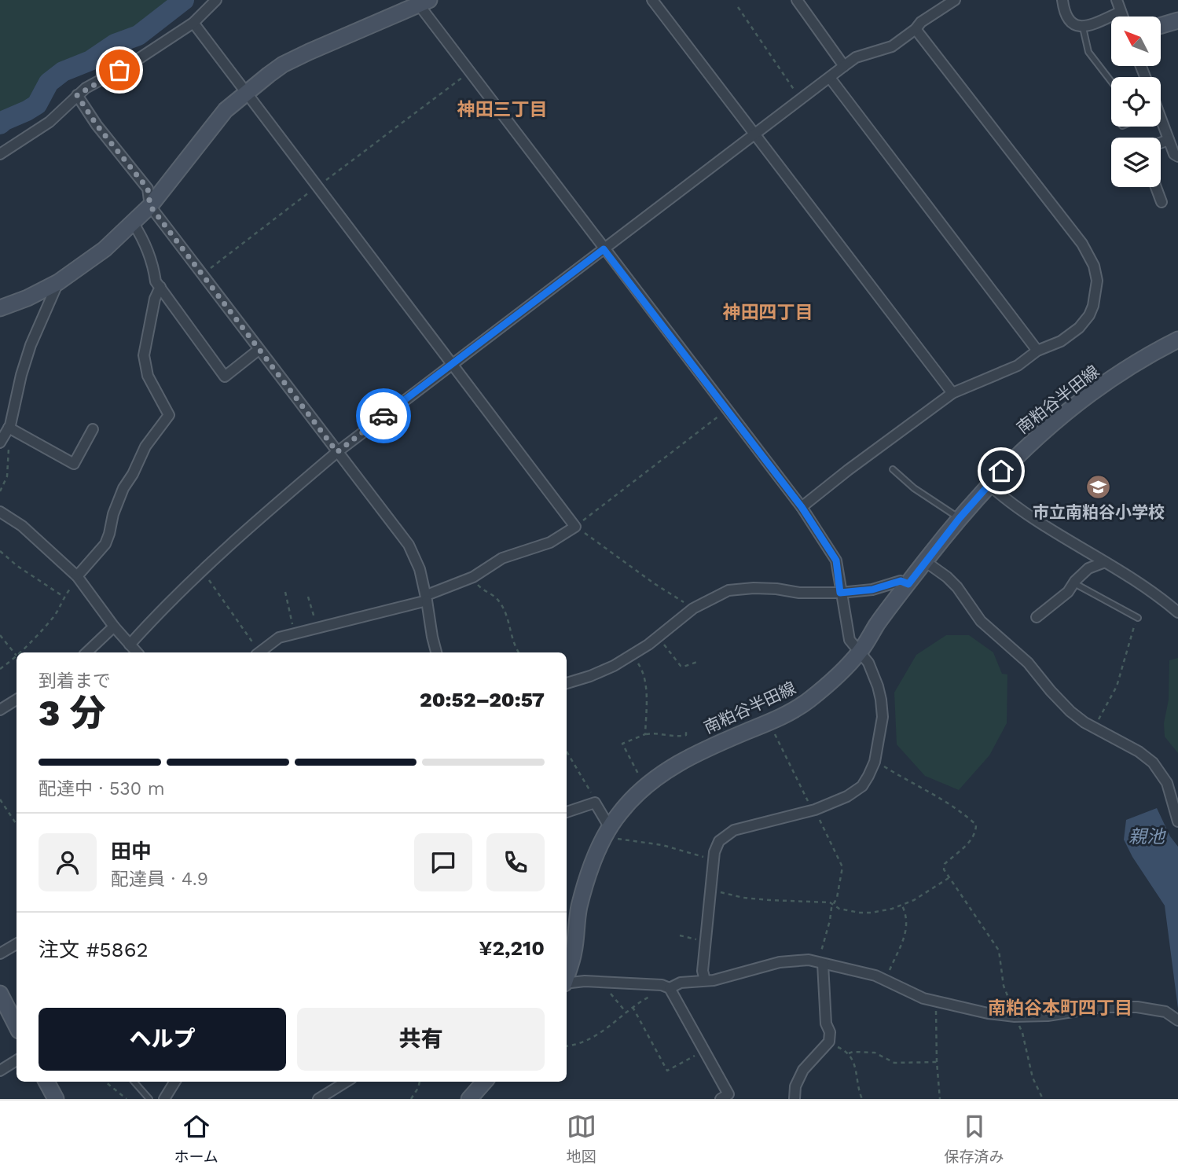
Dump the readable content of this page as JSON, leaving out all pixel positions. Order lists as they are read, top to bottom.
{
  "streets": {
    "main road": ["南粕谷半田線"]
  },
  "districts": ["神田三丁目", "神田四丁目", "南粕谷本町四丁目"],
  "water": ["親池"],
  "places": {
    "school or university": ["市立南粕谷小学校"]
  },
  "north": "top left",
  "page": {
    "heading": ["3 分", "到着まで", "20:52–20:57"],
    "panel": [
      "田中",
      "配達員 · 4.9",
      "注文 #5862",
      "¥2,210"
    ],
    "bar": "配達中 · 530 m",
    "buttons": ["ヘルプ", "共有"],
    "tabs": ["ホーム", "地図", "保存済み"]
  }
}
